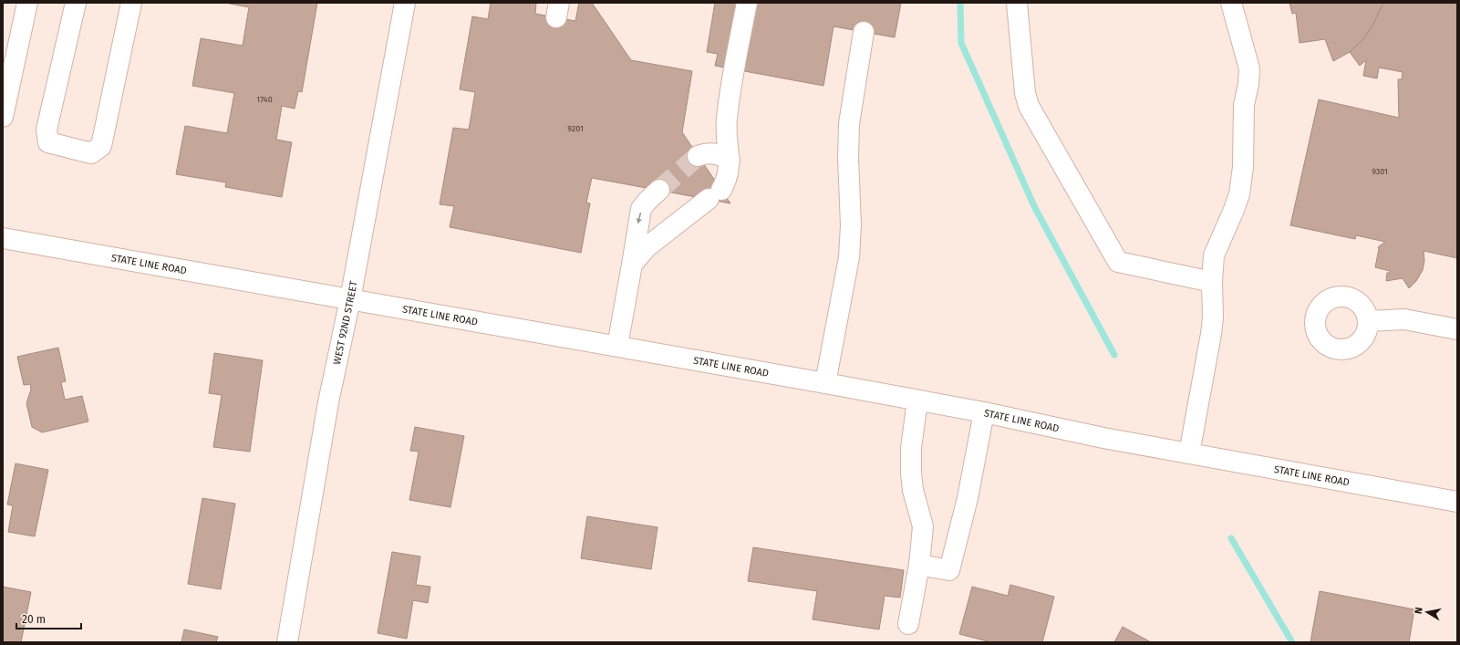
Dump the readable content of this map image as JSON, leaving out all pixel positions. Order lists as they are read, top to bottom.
{
  "streets": {
    "main road": ["STATE LINE ROAD", "WEST 92ND STREET"]
  },
  "crossings": [
    ["STATE LINE ROAD", "WEST 92ND STREET"]
  ],
  "house_numbers": ["1740", "9201", "9301"],
  "scale_bar": "20 m",
  "north": "left"
}
